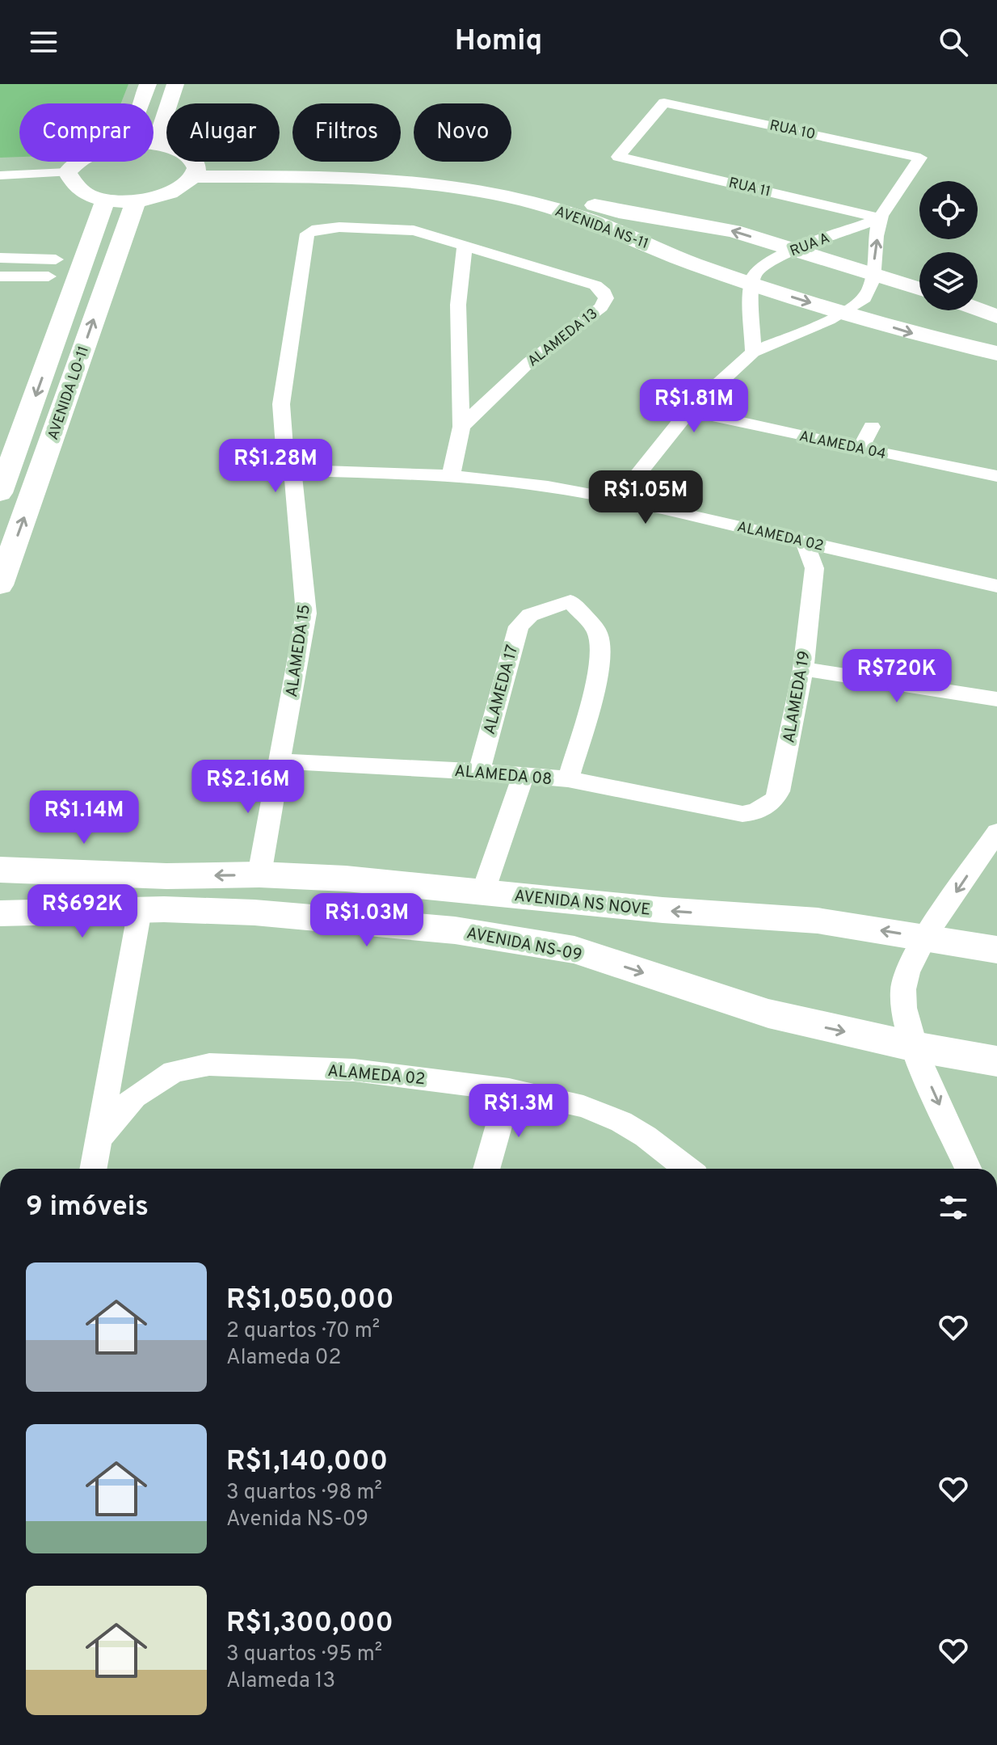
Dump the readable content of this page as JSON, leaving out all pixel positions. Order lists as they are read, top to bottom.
{
  "streets": {
    "street": [
      "RUA 10",
      "RUA 11",
      "AVENIDA NS-11",
      "RUA A",
      "ALAMEDA 13",
      "AVENIDA LO-11",
      "ALAMEDA 04",
      "ALAMEDA 02",
      "ALAMEDA 15",
      "ALAMEDA 17",
      "ALAMEDA 19",
      "ALAMEDA 08",
      "AVENIDA NS NOVE",
      "AVENIDA NS-09"
    ]
  },
  "crossings": [
    ["RUA 10", "RUA 11"],
    ["RUA 10", "RUA A"],
    ["RUA 11", "RUA A"],
    ["AVENIDA NS-11", "RUA A"],
    ["ALAMEDA 13", "ALAMEDA 15"],
    ["ALAMEDA 02", "ALAMEDA 15"],
    ["ALAMEDA 02", "ALAMEDA 19"],
    ["ALAMEDA 15", "ALAMEDA 08"],
    ["ALAMEDA 15", "AVENIDA NS NOVE"],
    ["ALAMEDA 17", "ALAMEDA 08"],
    ["ALAMEDA 19", "ALAMEDA 08"]
  ],
  "one_way": ["AVENIDA NS NOVE", "AVENIDA NS-09"],
  "page": {
    "header": "Homiq",
    "chip": [
      "Comprar",
      "Alugar",
      "Filtros",
      "Novo"
    ],
    "price": [
      "R$1.81M",
      "R$1.28M",
      "R$1.05M",
      "R$720K",
      "R$2.16M",
      "R$1.14M",
      "R$692K",
      "R$1.03M",
      "R$1.3M"
    ],
    "heading": "9 imóveis",
    "list": [
      {
        "name": "R$1,050,000",
        "note": "2 quartos · 70 m² · Alameda 02"
      },
      {
        "name": "R$1,140,000",
        "note": "3 quartos · 98 m² · Avenida NS-09"
      },
      {
        "name": "R$1,300,000",
        "note": "3 quartos · 95 m² · Alameda 13"
      }
    ]
  }
}
